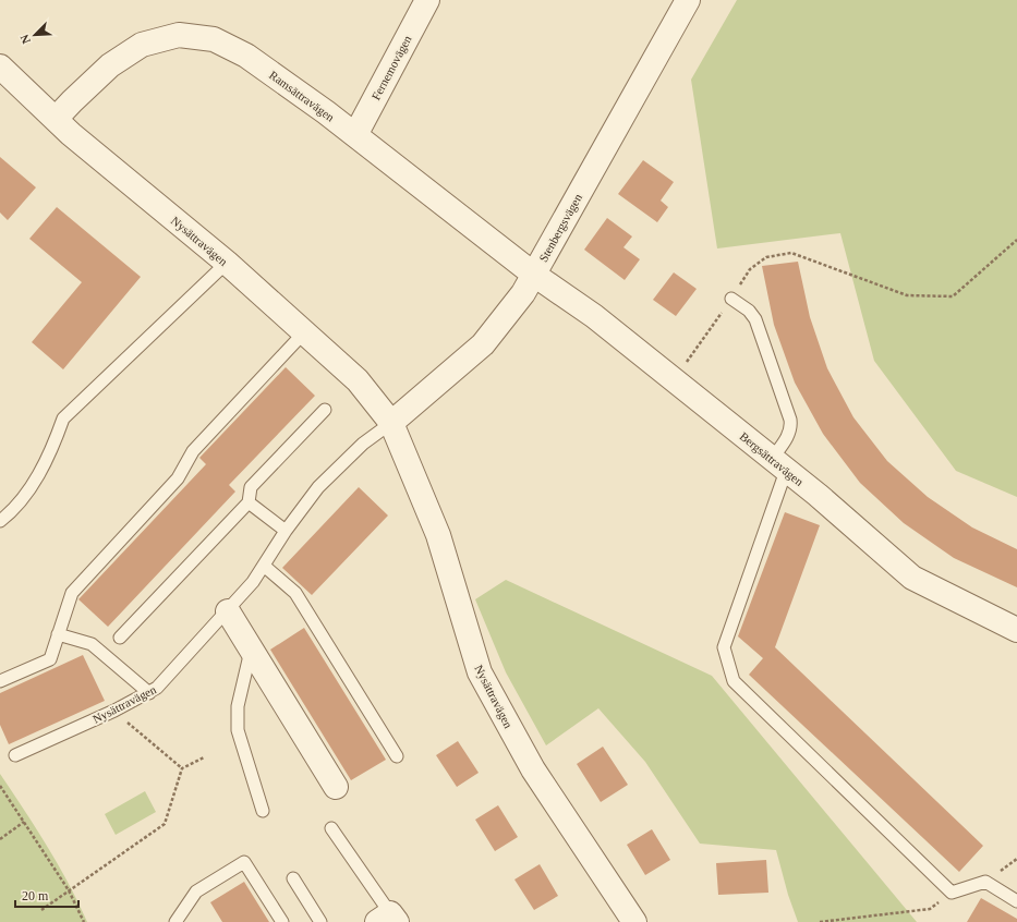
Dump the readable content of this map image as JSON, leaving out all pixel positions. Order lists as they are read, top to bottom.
{
  "streets": {
    "street": [
      "Fernemovägen",
      "Ramsättravägen",
      "Stenbergsvägen",
      "Nysättravägen",
      "Bergsättravägen"
    ]
  },
  "crossings": [
    ["Fernemovägen", "Ramsättravägen"],
    ["Ramsättravägen", "Stenbergsvägen"],
    ["Ramsättravägen", "Nysättravägen"],
    ["Ramsättravägen", "Bergsättravägen"],
    ["Stenbergsvägen", "Nysättravägen"],
    ["Stenbergsvägen", "Bergsättravägen"]
  ],
  "scale_bar": "20 m",
  "north": "bottom left"
}
